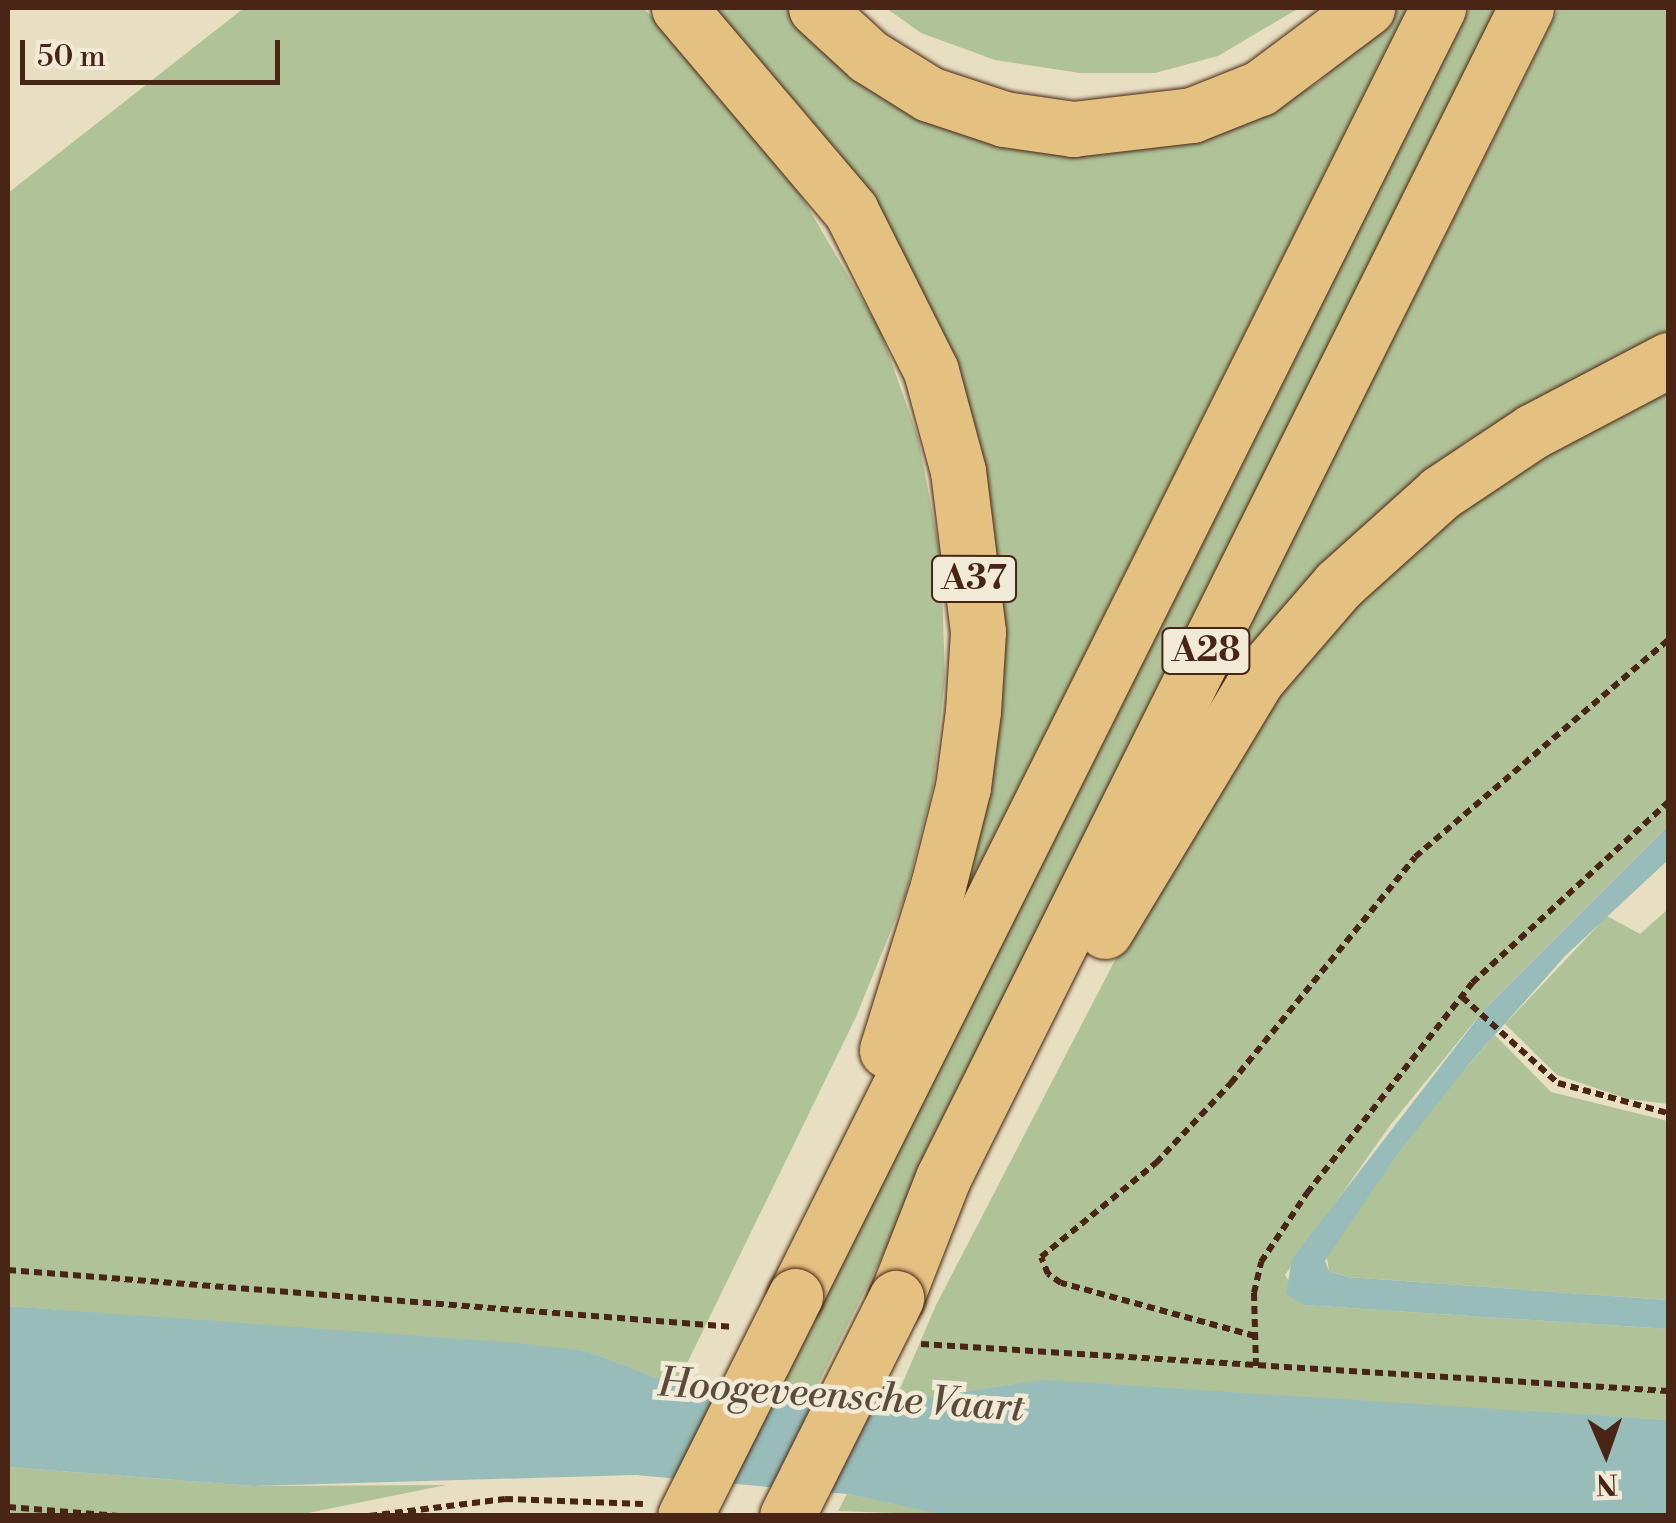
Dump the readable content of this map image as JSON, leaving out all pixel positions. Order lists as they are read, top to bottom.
{
  "streets": {
    "highway": ["A37", "A28"]
  },
  "crossings": [
    ["A37", "A28"]
  ],
  "water": ["Hoogeveensche Vaart"],
  "scale_bar": "50 m",
  "north": "bottom"
}
